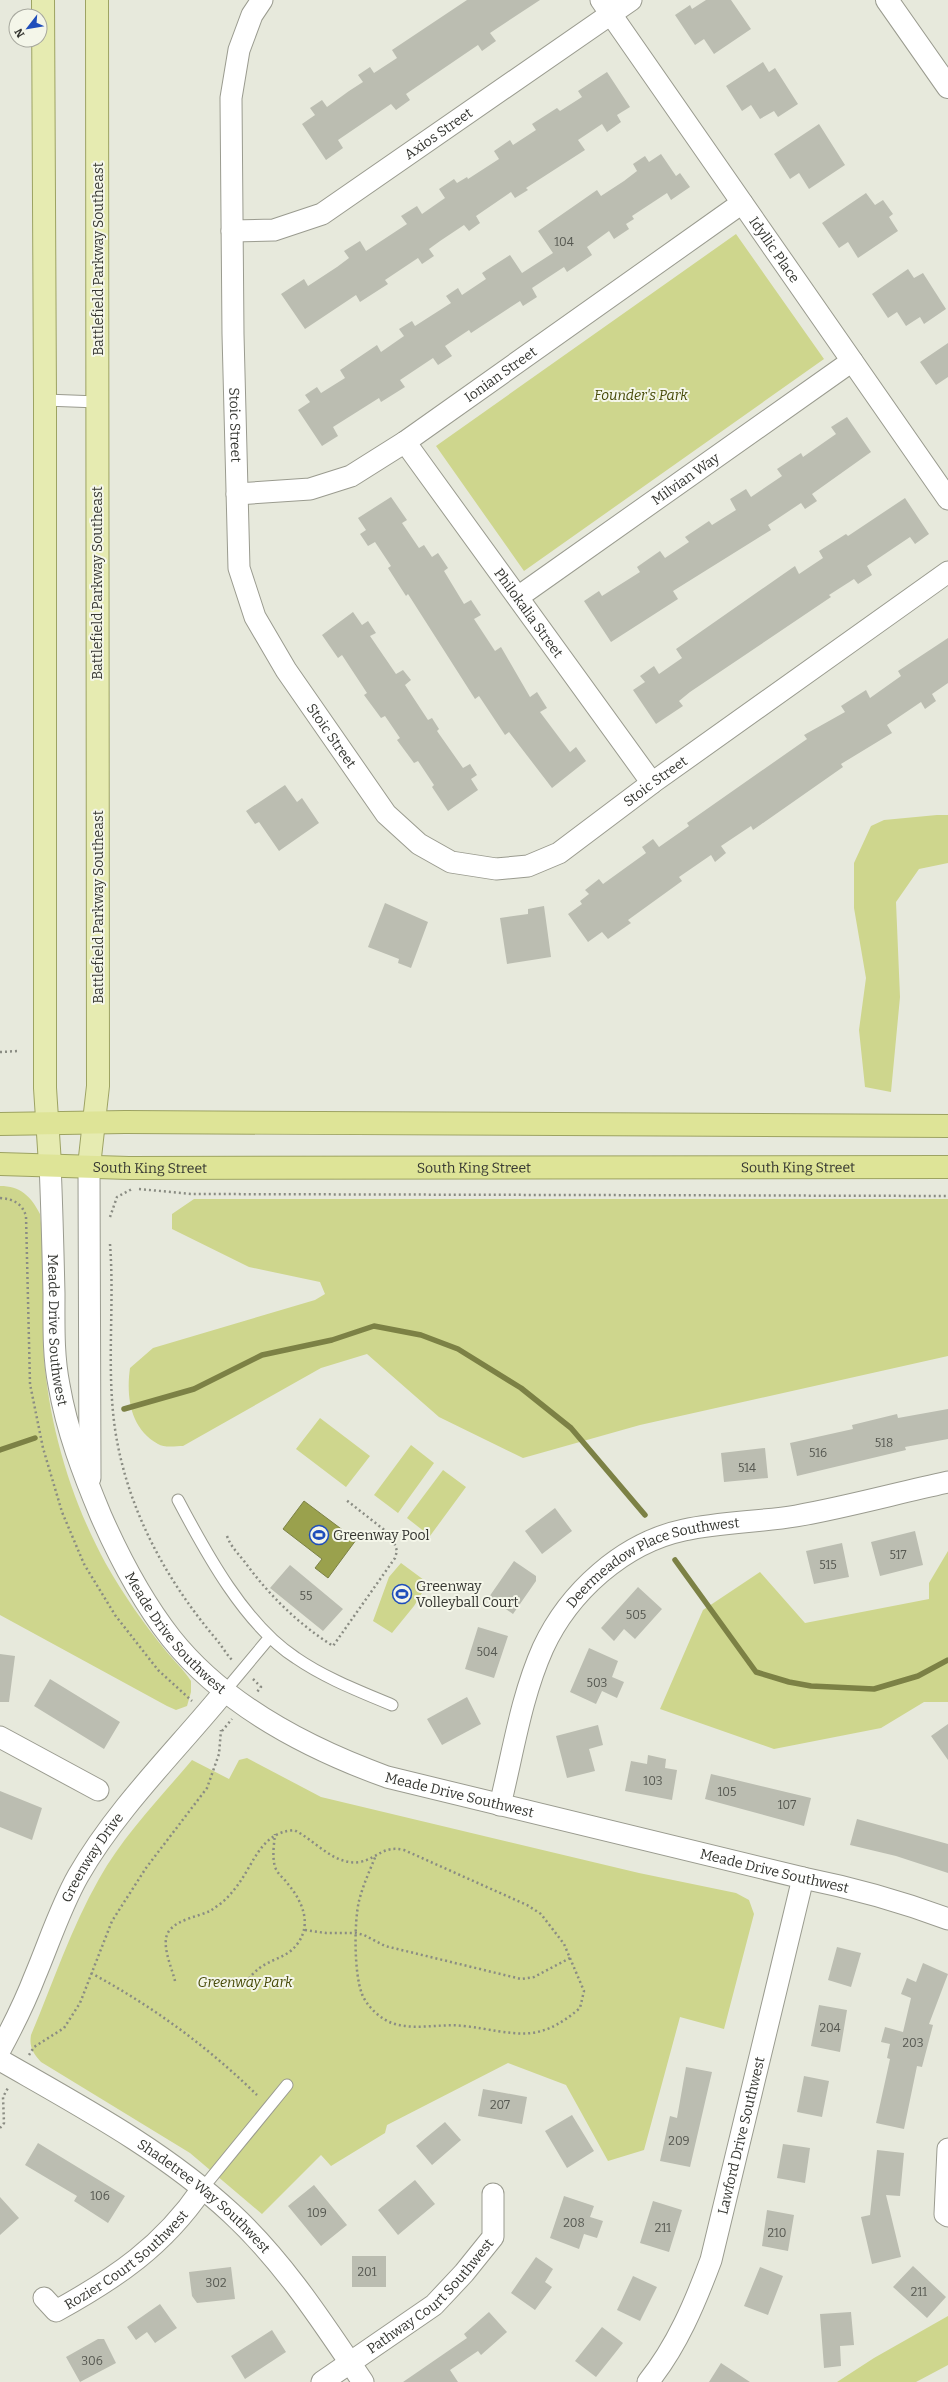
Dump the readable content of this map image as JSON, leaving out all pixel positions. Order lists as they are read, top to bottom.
{
  "streets": {
    "highway": ["South King Street"],
    "main road": ["Battlefield Parkway Southeast"],
    "street": [
      "Axios Street",
      "Idyllic Place",
      "Ionian Street",
      "Stoic Street",
      "Milvian Way",
      "Philokalia Street",
      "Meade Drive Southwest",
      "Deermeadow Place Southwest",
      "Greenway Drive",
      "Lawford Drive Southwest",
      "Shadetree Way Southwest",
      "Rozier Court Southwest",
      "Pathway Court Southwest"
    ]
  },
  "crossings": [
    ["Axios Street", "Idyllic Place"],
    ["Axios Street", "Stoic Street"],
    ["Idyllic Place", "Ionian Street"],
    ["Idyllic Place", "Milvian Way"],
    ["Battlefield Parkway Southeast", "South King Street"],
    ["Battlefield Parkway Southeast", "Meade Drive Southwest"],
    ["Ionian Street", "Stoic Street"],
    ["Ionian Street", "Philokalia Street"],
    ["Stoic Street", "Philokalia Street"],
    ["Milvian Way", "Philokalia Street"],
    ["South King Street", "Meade Drive Southwest"],
    ["Meade Drive Southwest", "Deermeadow Place Southwest"],
    ["Meade Drive Southwest", "Greenway Drive"],
    ["Meade Drive Southwest", "Lawford Drive Southwest"],
    ["Shadetree Way Southwest", "Rozier Court Southwest"],
    ["Shadetree Way Southwest", "Pathway Court Southwest"]
  ],
  "parks": ["Founder's Park", "Greenway Park"],
  "places": {
    "sports": ["Greenway Pool", "Greenway Volleyball Court"]
  },
  "house_numbers": [
    "104",
    "518",
    "516",
    "514",
    "517",
    "515",
    "55",
    "505",
    "504",
    "503",
    "103",
    "105",
    "107",
    "204",
    "203",
    "207",
    "209",
    "106",
    "109",
    "208",
    "211",
    "210",
    "201",
    "302",
    "211",
    "306"
  ],
  "north": "bottom left"
}
